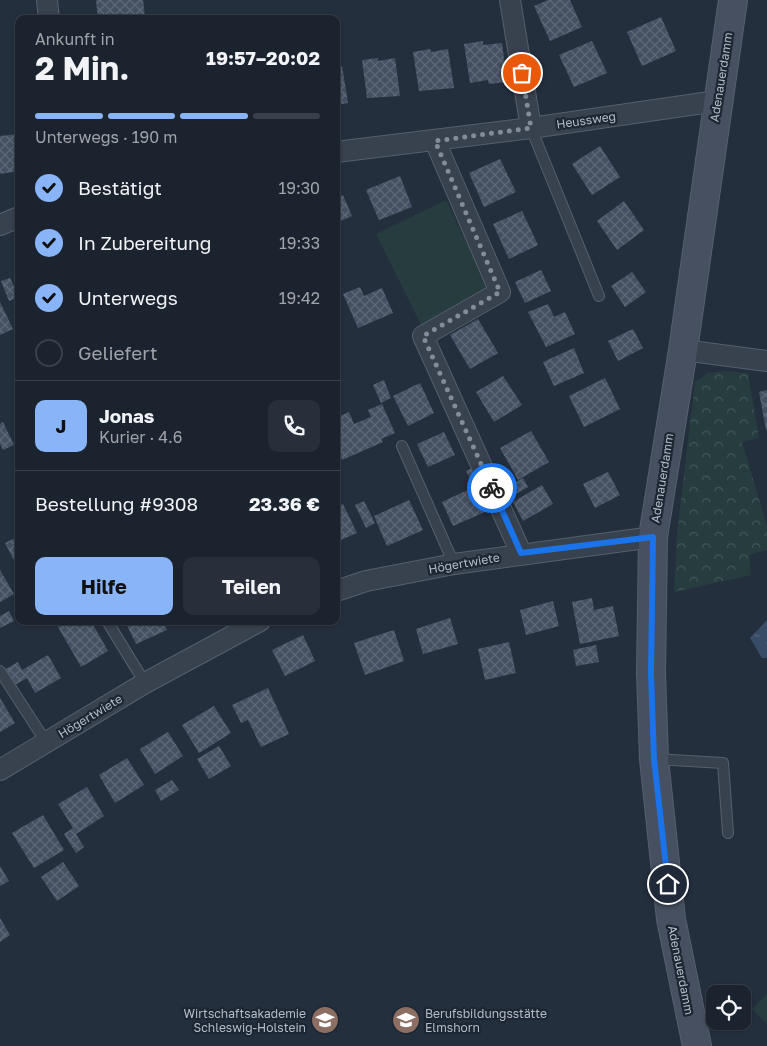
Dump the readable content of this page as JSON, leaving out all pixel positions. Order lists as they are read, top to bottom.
{
  "streets": {
    "street": ["Adenauerdamm", "Heussweg", "Högertwiete"]
  },
  "crossings": [
    ["Adenauerdamm", "Heussweg"],
    ["Adenauerdamm", "Högertwiete"]
  ],
  "places": {
    "school or university": ["Wirtschaftsakademie Schleswig-Holstein", "Berufsbildungsstätte Elmshorn"]
  },
  "page": {
    "heading": ["2 Min.", "Ankunft in", "19:57–20:02"],
    "panel": [
      "Jonas",
      "Kurier · 4.6",
      "Bestellung #9308",
      "23.36 €"
    ],
    "bar": "Unterwegs · 190 m",
    "list": [
      ["Bestätigt", "19:30"],
      ["In Zubereitung", "19:33"],
      ["Unterwegs", "19:42"],
      "Geliefert"
    ],
    "round": "J",
    "buttons": ["Hilfe", "Teilen"]
  }
}
